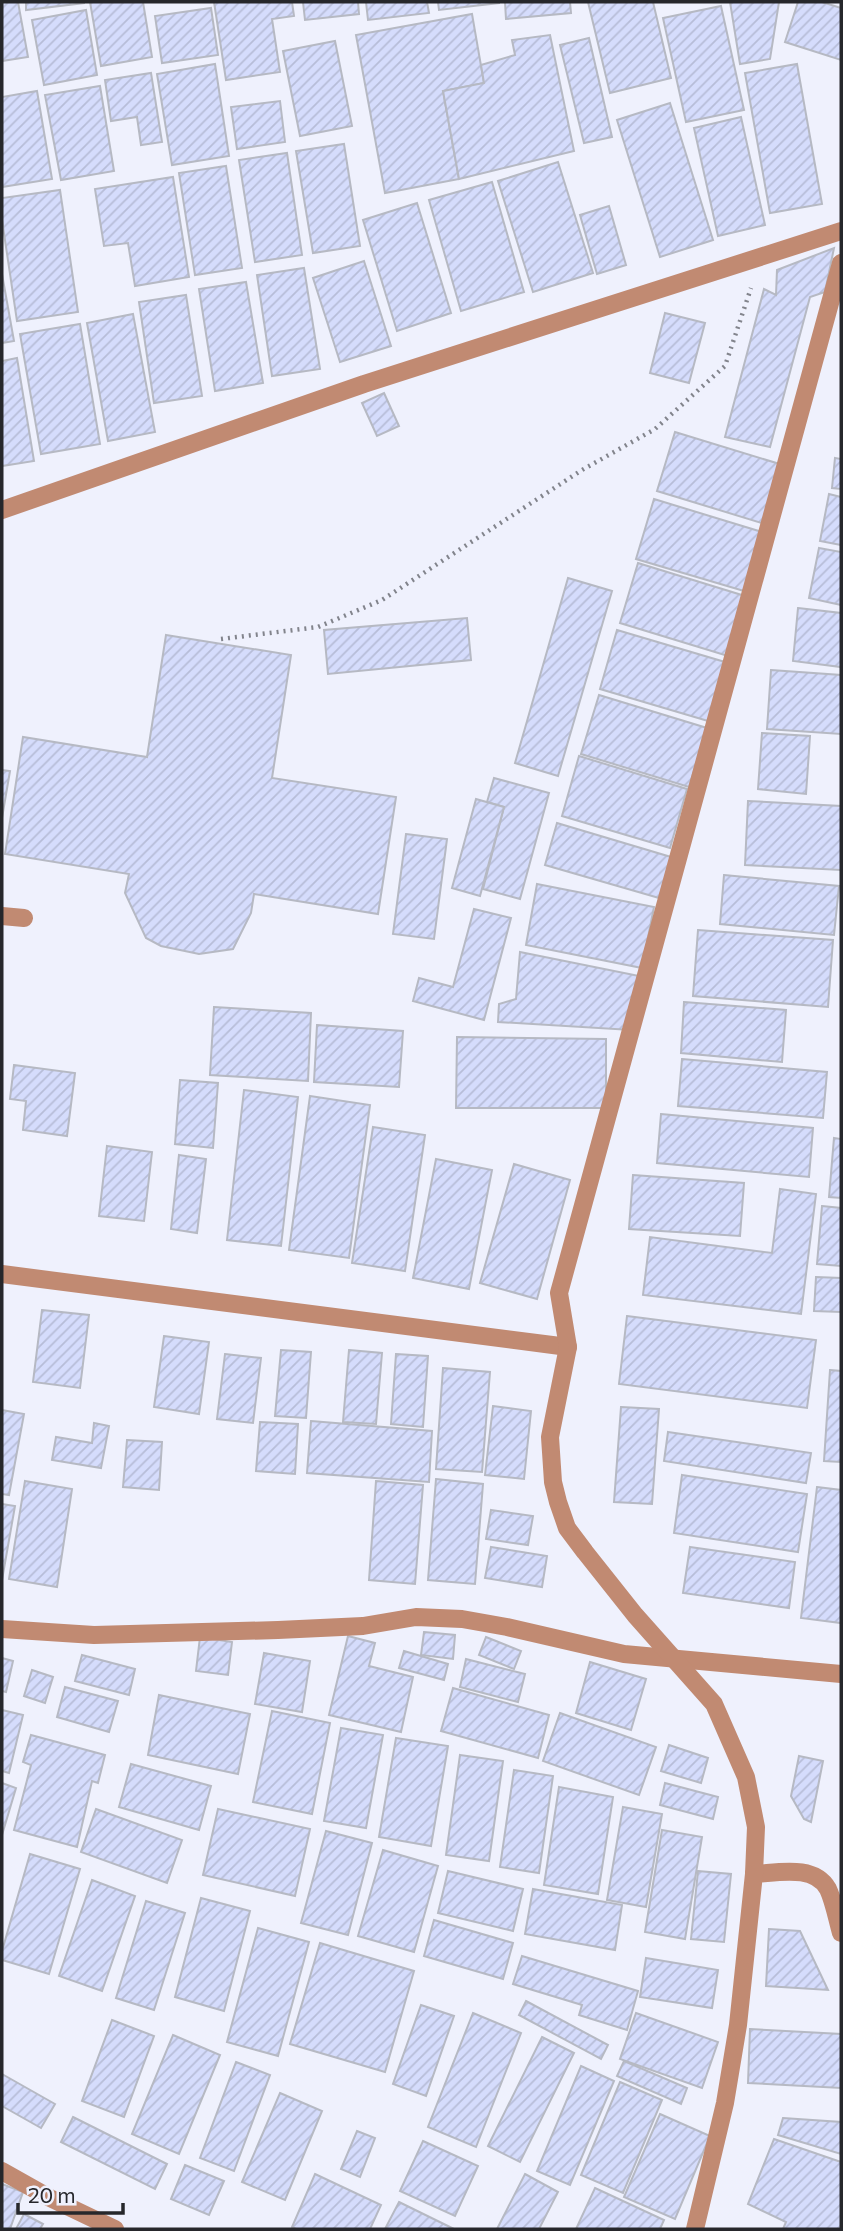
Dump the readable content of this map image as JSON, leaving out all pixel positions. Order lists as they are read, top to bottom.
{
  "scale_bar": "20 m"
}
